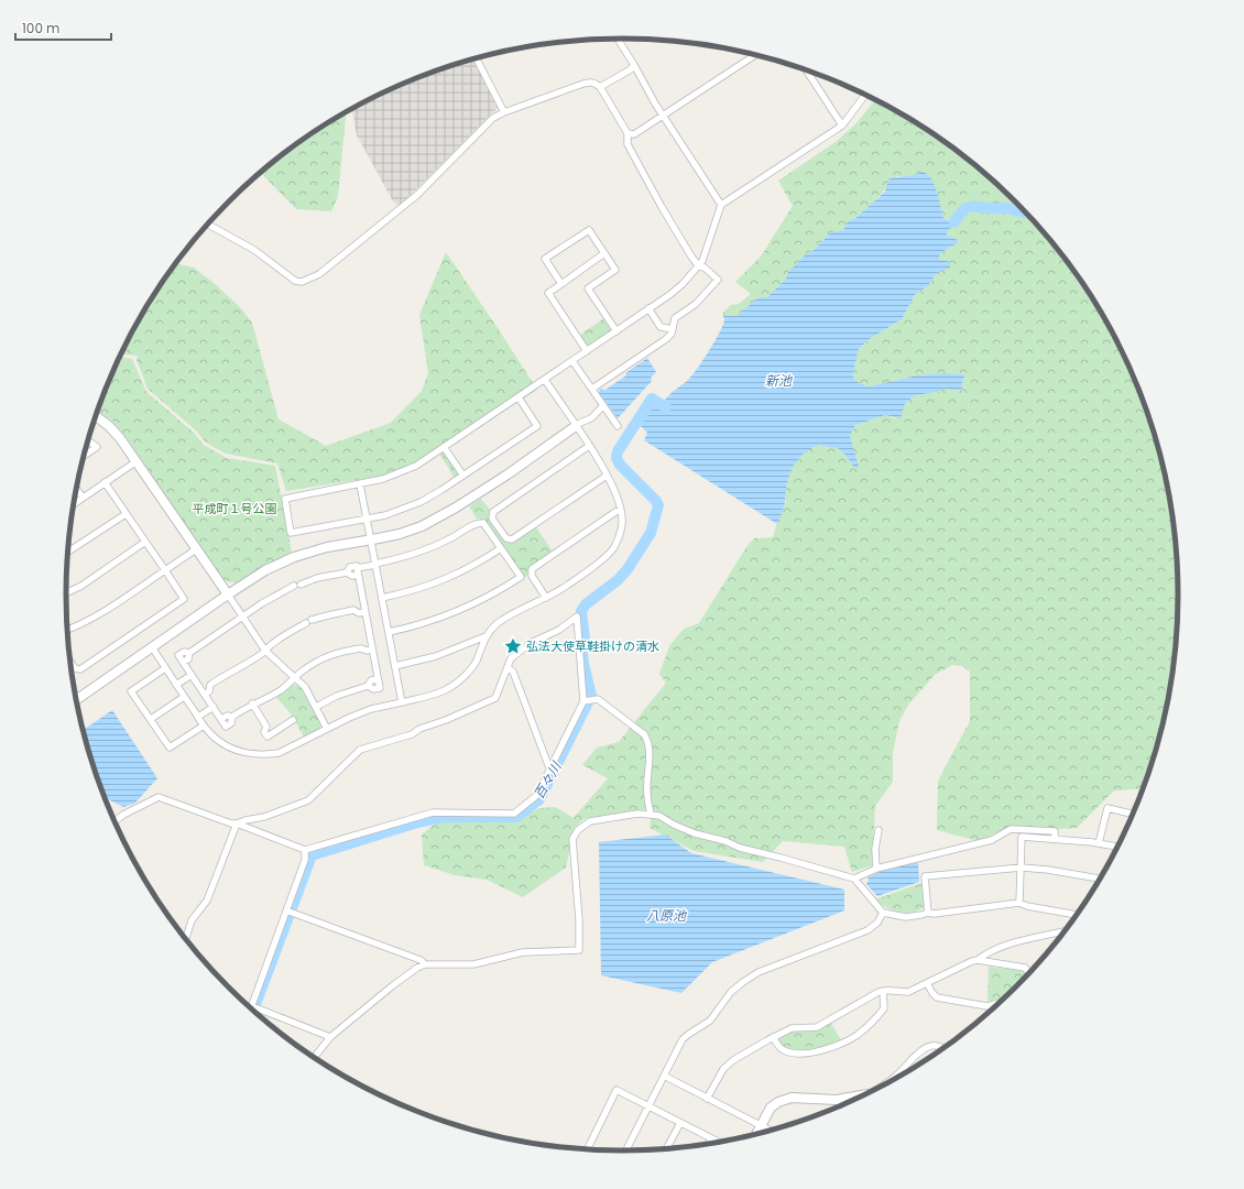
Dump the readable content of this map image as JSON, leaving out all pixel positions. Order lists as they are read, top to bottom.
{
  "water": ["新池", "百々川", "八原池"],
  "parks": ["平成町１号公園"],
  "places": {
    "place": ["弘法大使草鞋掛けの清水"]
  },
  "scale_bar": "100 m"
}
